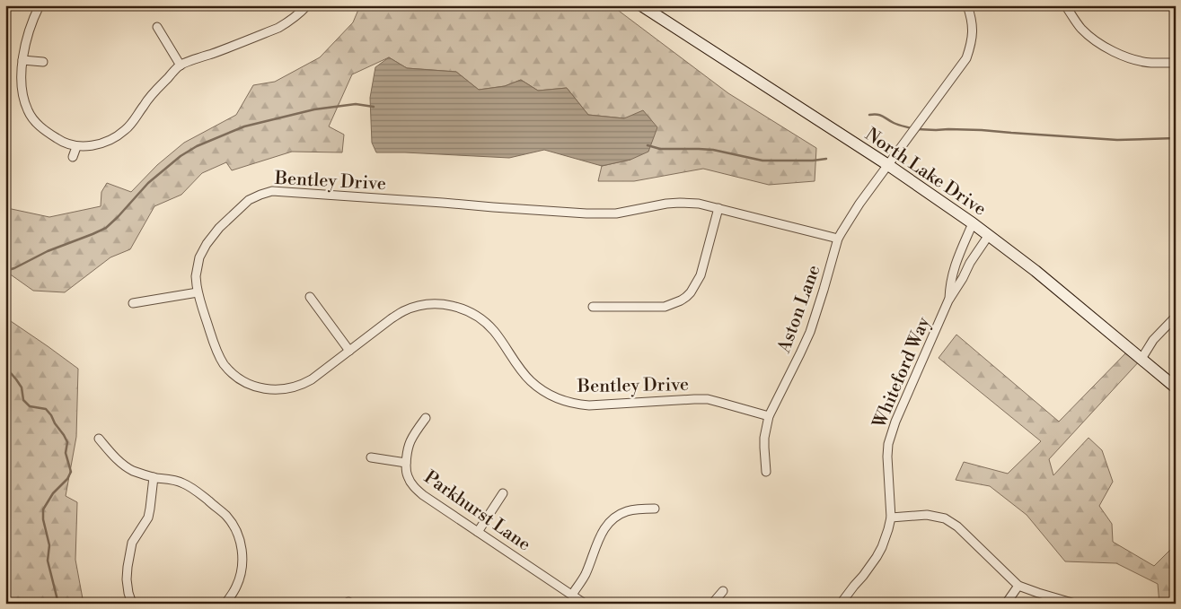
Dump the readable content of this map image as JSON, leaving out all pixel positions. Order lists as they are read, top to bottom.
{
  "streets": {
    "main road": ["North Lake Drive"],
    "street": [
      "Bentley Drive",
      "Aston Lane",
      "Whiteford Way",
      "Parkhurst Lane"
    ]
  },
  "crossings": [
    ["North Lake Drive", "Aston Lane"],
    ["North Lake Drive", "Whiteford Way"],
    ["Bentley Drive", "Aston Lane"]
  ]
}
